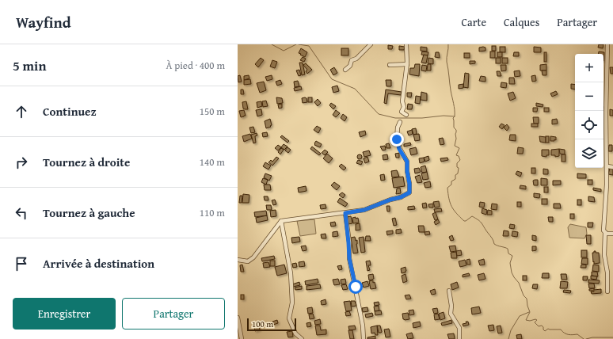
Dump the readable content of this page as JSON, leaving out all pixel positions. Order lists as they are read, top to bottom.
{
  "scale_bar": "100 m",
  "page": {
    "header": "Wayfind",
    "nav": ["Carte", "Calques", "Partager"],
    "heading": ["5 min", "À pied · 400 m"],
    "map_buttons": ["+", "−"],
    "list": [
      ["Continuez", "150 m"],
      ["Tournez à droite", "140 m"],
      ["Tournez à gauche", "110 m"],
      "Arrivée à destination"
    ],
    "buttons": ["Enregistrer", "Partager"],
    "scale": "100 m"
  }
}
